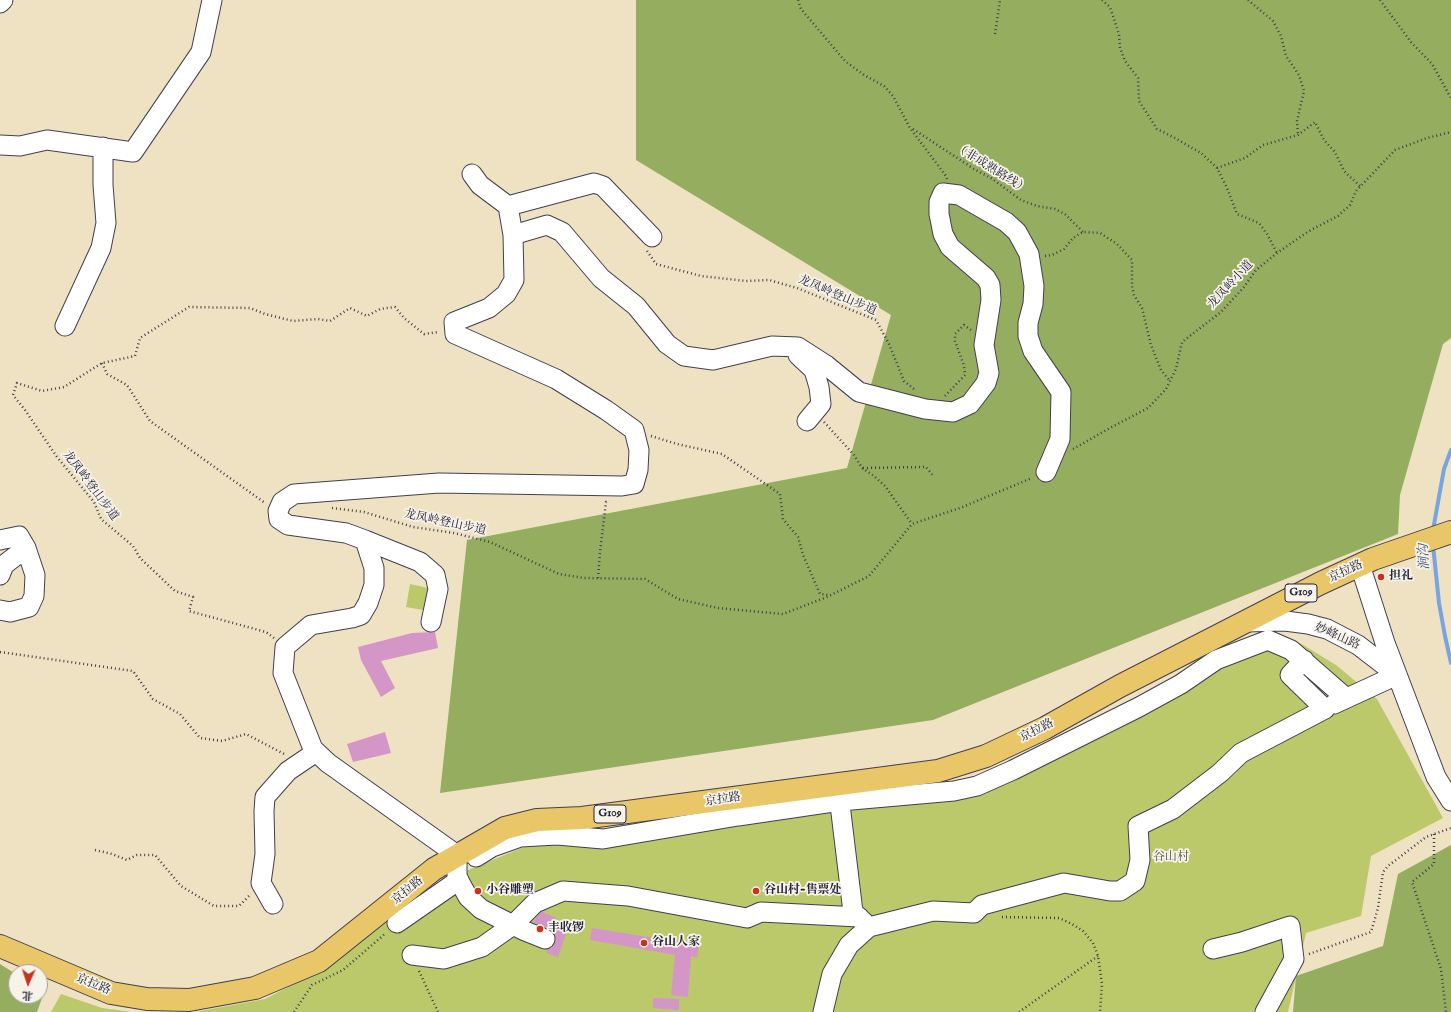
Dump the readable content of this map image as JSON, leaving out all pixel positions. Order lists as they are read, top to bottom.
{
  "streets": {
    "highway": ["京拉路", "G109"],
    "street": ["妙峰山路"],
    "path": ["（非成熟路线）", "龙凤岭小道", "龙凤岭登山步道"]
  },
  "crossings": [
    ["京拉路", "妙峰山路"]
  ],
  "water": ["涧沟"],
  "parks": ["谷山村"],
  "places": [
    "担礼",
    "小谷雕塑",
    "谷山村-售票处",
    "丰收锣",
    "谷山人家"
  ],
  "north": "bottom"
}
